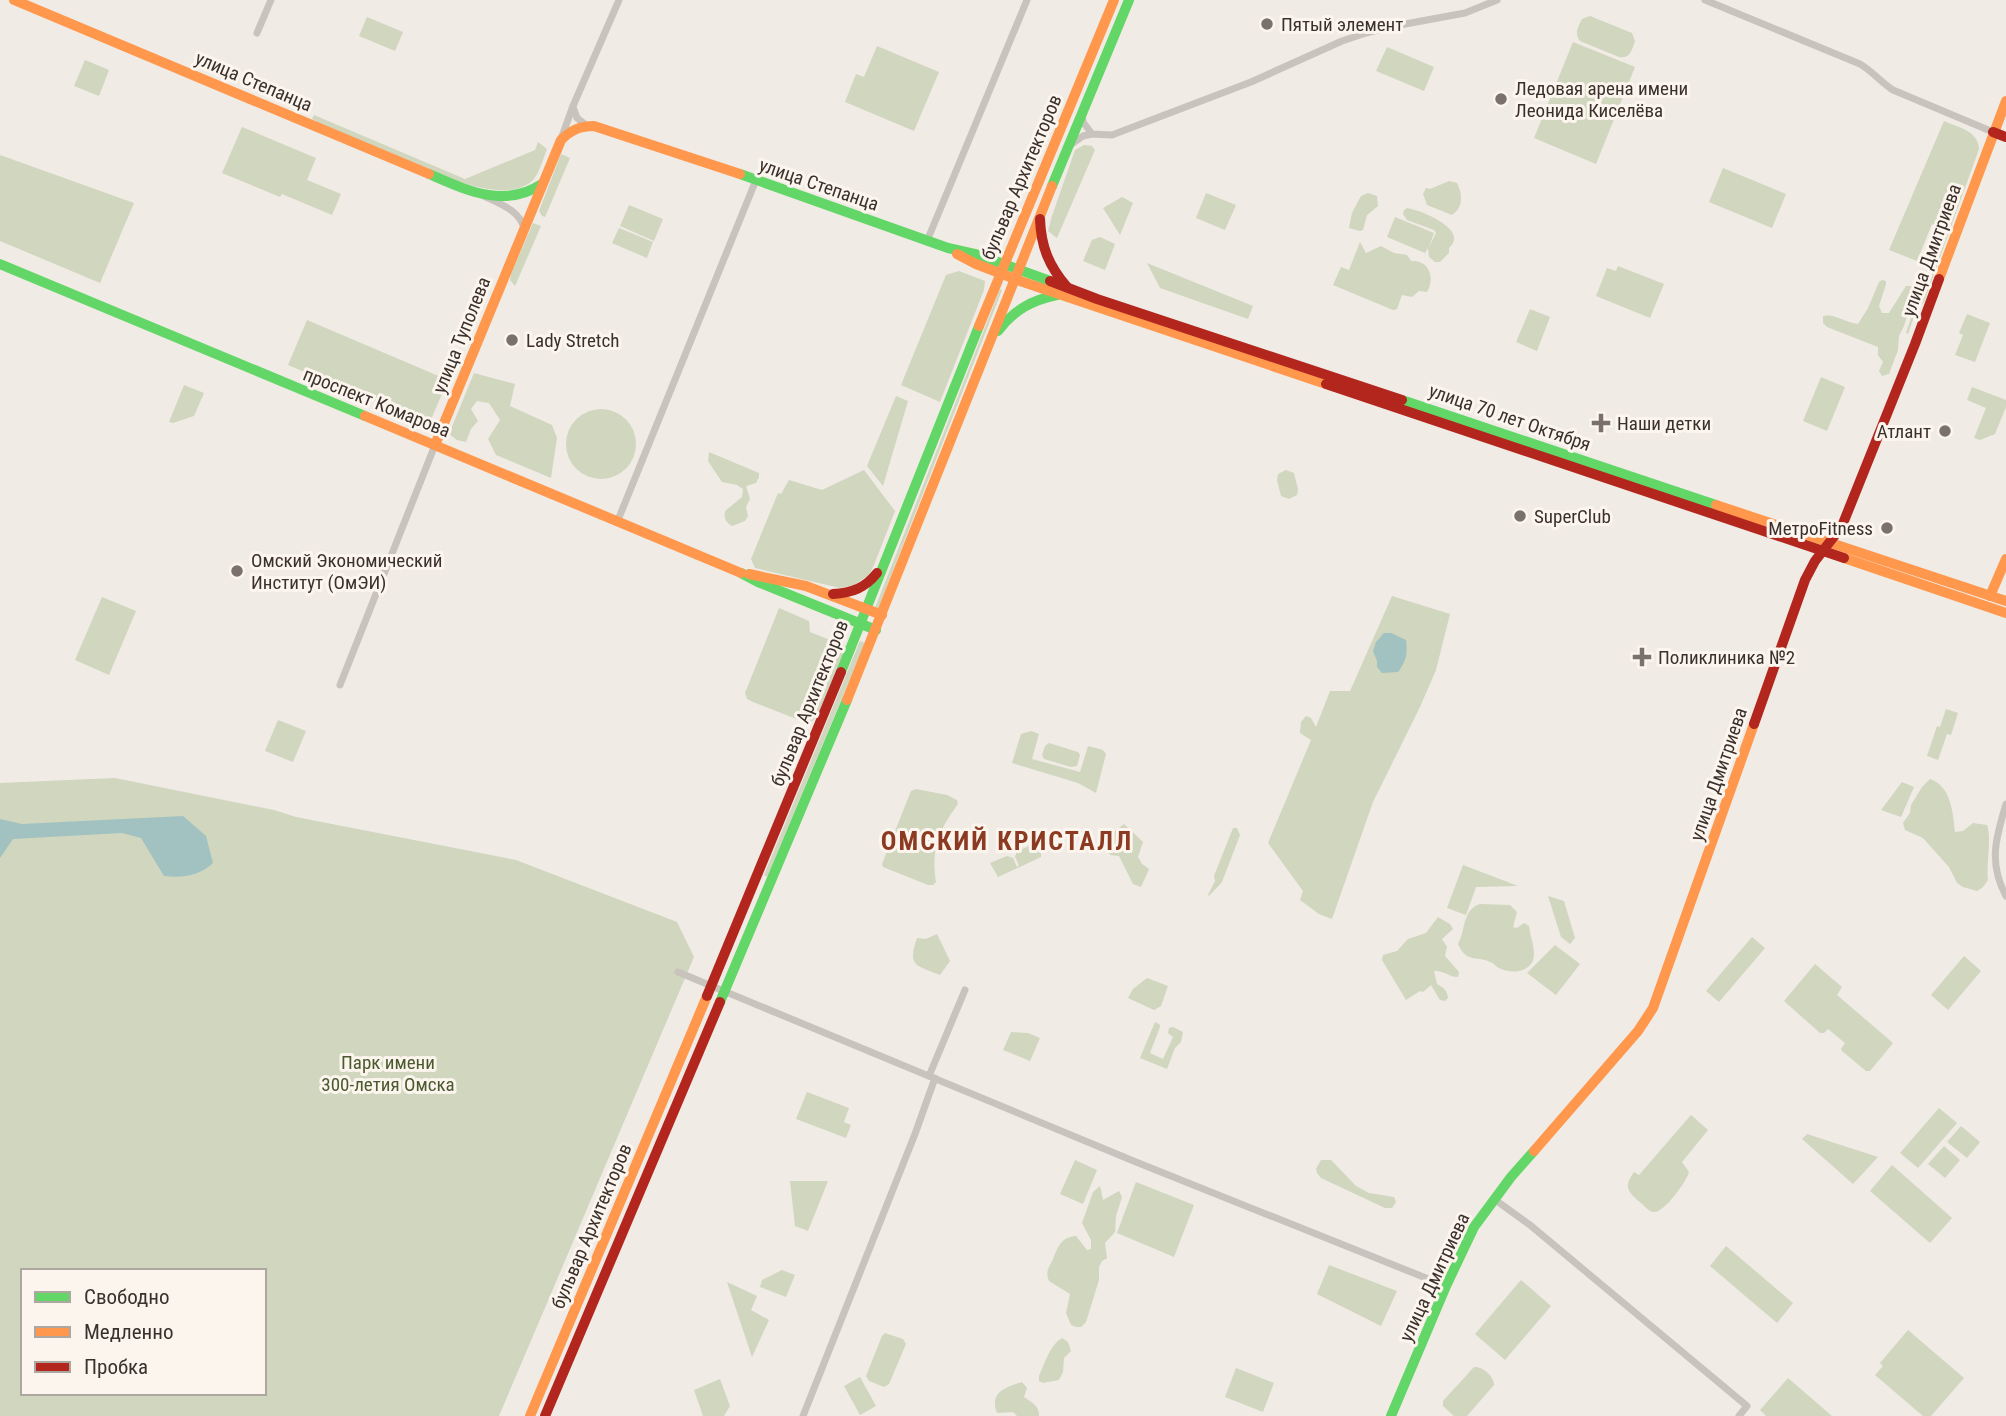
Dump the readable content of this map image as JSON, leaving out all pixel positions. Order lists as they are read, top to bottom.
{
  "streets": {
    "main road": [
      "улица Степанца",
      "бульвар Архитекторов",
      "улица Дмитриева",
      "улица Туполева",
      "проспект Комарова",
      "улица 70 лет Октября"
    ]
  },
  "crossings": [
    ["улица Степанца", "бульвар Архитекторов"],
    ["улица Степанца", "улица Туполева"],
    ["улица Степанца", "улица 70 лет Октября"],
    ["бульвар Архитекторов", "проспект Комарова"],
    ["бульвар Архитекторов", "улица 70 лет Октября"],
    ["улица Дмитриева", "улица 70 лет Октября"],
    ["улица Туполева", "проспект Комарова"]
  ],
  "districts": ["ОМСКИЙ КРИСТАЛЛ"],
  "parks": ["Парк имени 300-летия Омска"],
  "places": {
    "other": [
      "Пятый элемент",
      "Ледовая арена имени Леонида Киселёва",
      "Lady Stretch",
      "Атлант",
      "SuperClub",
      "МетроFitness",
      "Омский Экономический Институт (ОмЭИ)"
    ],
    "health": ["Наши детки", "Поликлиника №2"]
  },
  "legend": ["Свободно", "Медленно", "Пробка"]
}
